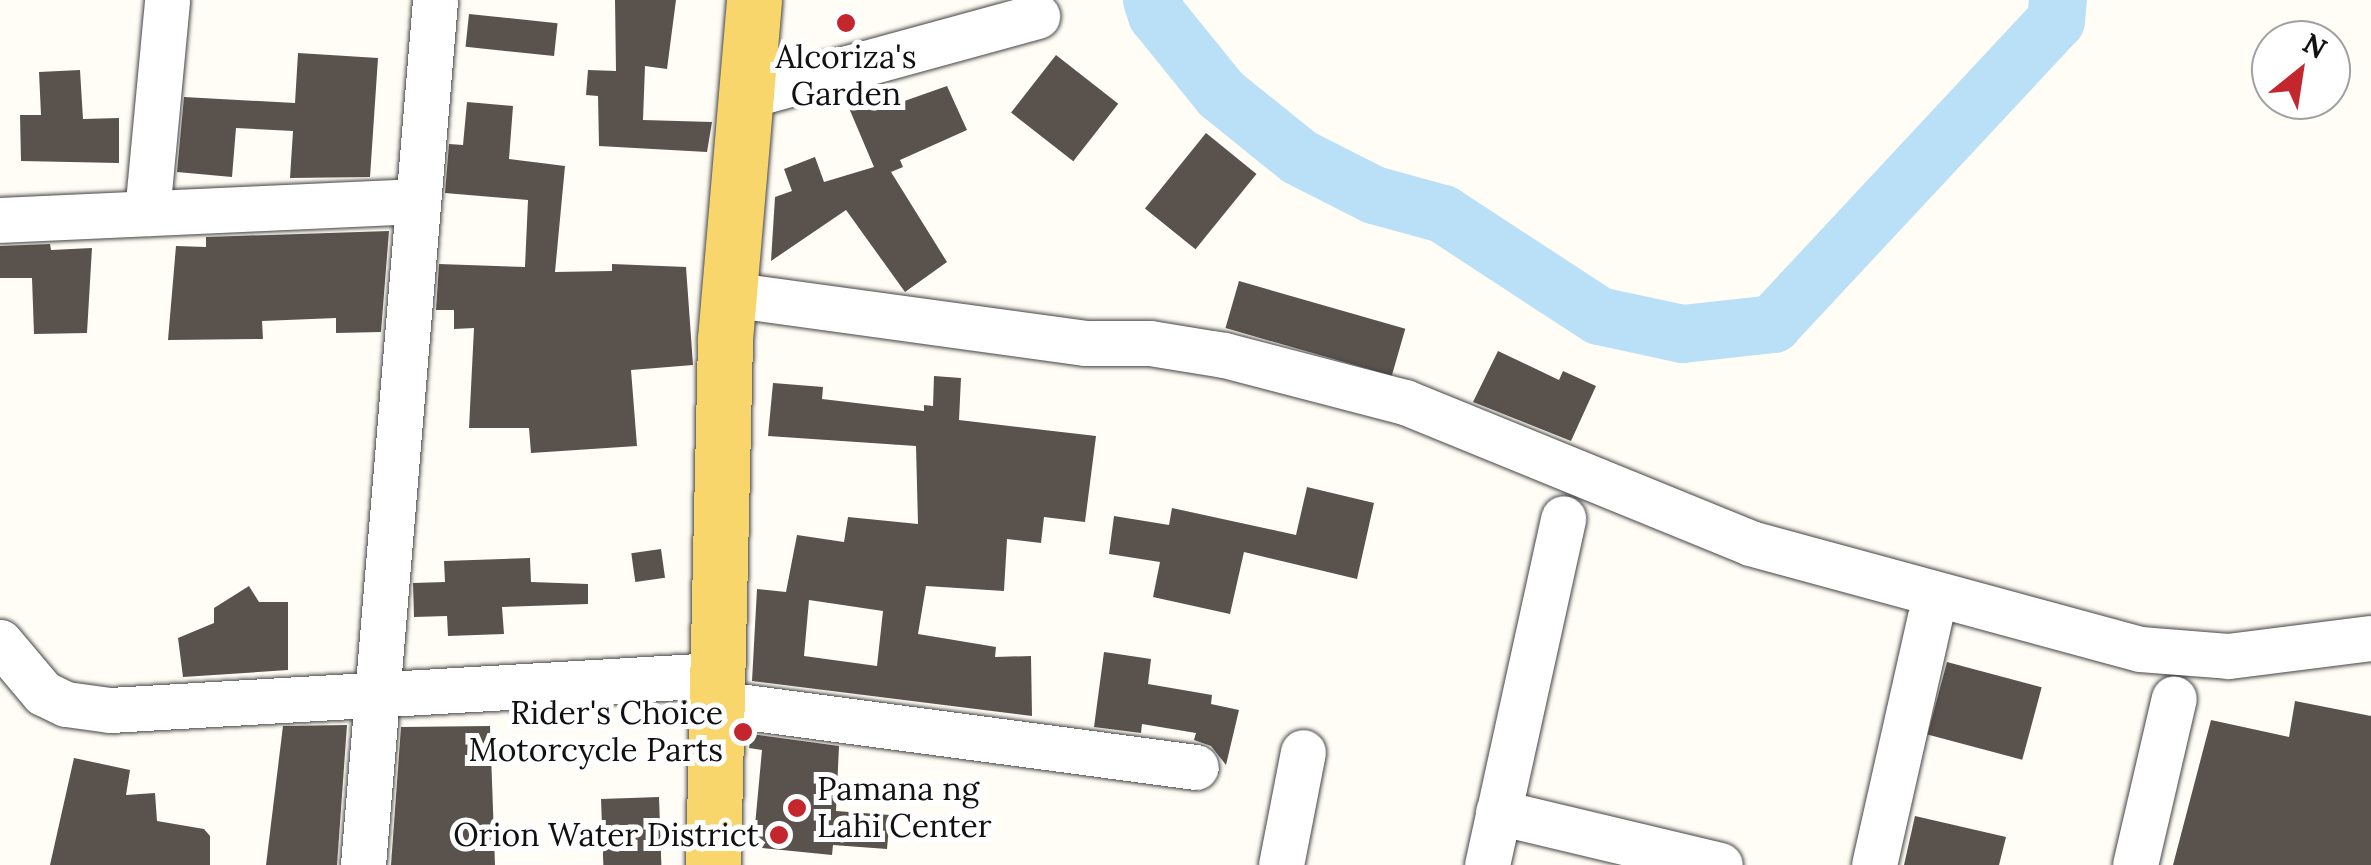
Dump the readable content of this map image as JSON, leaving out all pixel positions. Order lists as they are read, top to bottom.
{
  "places": [
    "Alcoriza's Garden",
    "Rider's Choice Motorcycle Parts",
    "Pamana ng Lahi Center",
    "Orion Water District"
  ],
  "north": "top right"
}
